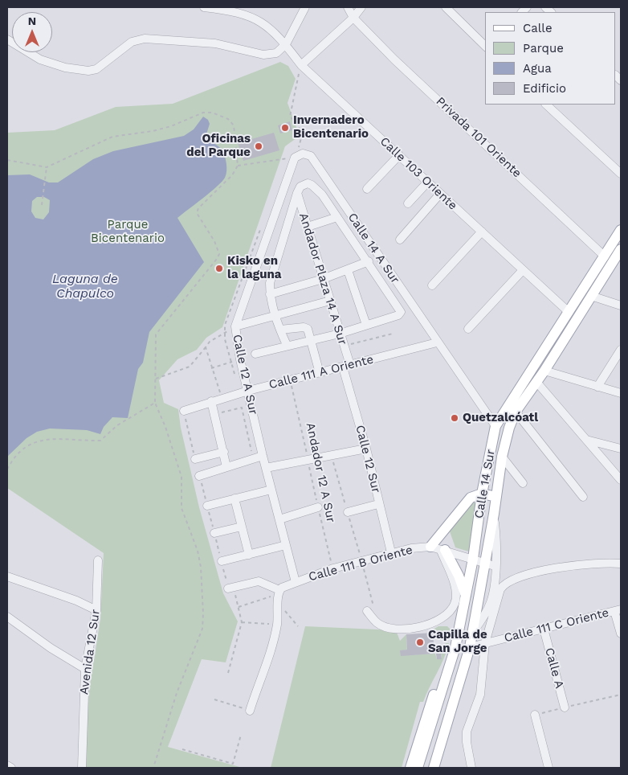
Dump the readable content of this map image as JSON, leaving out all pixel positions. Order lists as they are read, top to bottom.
{
  "streets": {
    "main road": ["Calle 14 Sur"],
    "street": [
      "Privada 101 Oriente",
      "Calle 103 Oriente",
      "Calle 14 A Sur",
      "Andador Plaza 14 A Sur",
      "Calle 111 A Oriente",
      "Calle 12 A Sur",
      "Calle 12 Sur",
      "Calle 111 B Oriente",
      "Calle 111 C Oriente",
      "Avenida 12 Sur",
      "Calle A"
    ],
    "path": ["Andador 12 A Sur"]
  },
  "crossings": [
    ["Privada 101 Oriente", "Calle 14 Sur"],
    ["Calle 103 Oriente", "Calle 14 Sur"],
    ["Calle 14 A Sur", "Calle 111 A Oriente"],
    ["Calle 14 A Sur", "Calle 12 A Sur"],
    ["Calle 14 A Sur", "Calle 14 Sur"],
    ["Andador Plaza 14 A Sur", "Calle 111 A Oriente"],
    ["Andador Plaza 14 A Sur", "Calle 12 Sur"],
    ["Calle 111 A Oriente", "Calle 12 A Sur"],
    ["Calle 111 A Oriente", "Calle 12 Sur"],
    ["Calle 111 A Oriente", "Andador 12 A Sur"],
    ["Calle 12 A Sur", "Calle 111 B Oriente"],
    ["Calle 12 Sur", "Calle 111 B Oriente"],
    ["Andador 12 A Sur", "Calle 111 B Oriente"],
    ["Calle 14 Sur", "Calle 111 B Oriente"],
    ["Calle 14 Sur", "Calle 111 C Oriente"],
    ["Calle 111 C Oriente", "Calle A"]
  ],
  "water": ["Laguna de Chapulco"],
  "parks": ["Parque Bicentenario"],
  "places": [
    "Invernadero Bicentenario",
    "Oficinas del Parque",
    "Kisko en la laguna",
    "Quetzalcóatl",
    "Capilla de San Jorge"
  ],
  "legend": [
    "Calle",
    "Parque",
    "Agua",
    "Edificio"
  ],
  "north": "top"
}
